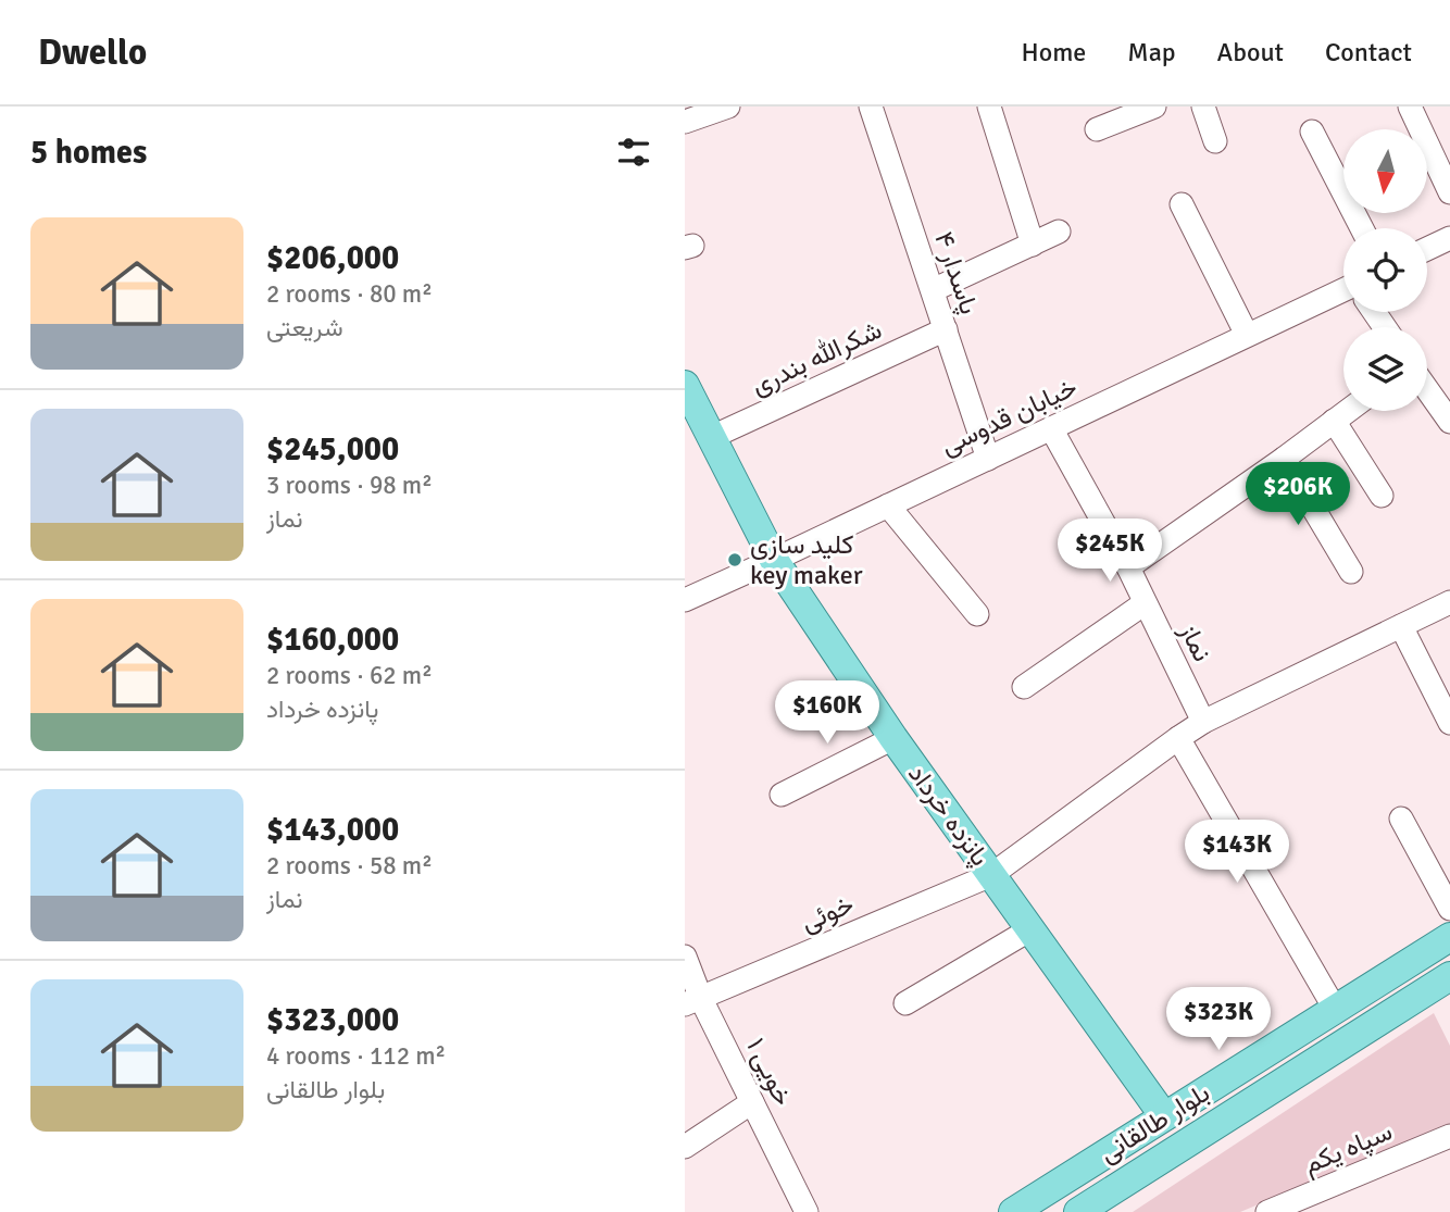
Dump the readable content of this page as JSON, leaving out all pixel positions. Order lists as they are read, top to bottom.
{
  "streets": {
    "main road": ["پانزده خرداد", "بلوار طالقانی"],
    "street": [
      "پاسدار ۴",
      "شکرالله بندری",
      "خیابان قدوسی",
      "نماز",
      "خوئی",
      "خویی ۱",
      "سپاه یکم"
    ]
  },
  "crossings": [
    ["پاسدار ۴", "شکرالله بندری"],
    ["پاسدار ۴", "خیابان قدوسی"],
    ["شکرالله بندری", "پانزده خرداد"],
    ["خیابان قدوسی", "نماز"],
    ["خیابان قدوسی", "پانزده خرداد"],
    ["نماز", "خوئی"],
    ["پانزده خرداد", "خوئی"],
    ["پانزده خرداد", "بلوار طالقانی"],
    ["خوئی", "خویی ۱"]
  ],
  "places": ["کلید سازی key maker"],
  "north": "bottom",
  "page": {
    "header": "Dwello",
    "nav": [
      "Home",
      "Map",
      "About",
      "Contact"
    ],
    "heading": "5 homes",
    "list": [
      {
        "name": "$206,000",
        "note": "2 rooms · 80 m² · شریعتی"
      },
      {
        "name": "$245,000",
        "note": "3 rooms · 98 m² · نماز"
      },
      {
        "name": "$160,000",
        "note": "2 rooms · 62 m² · پانزده خرداد"
      },
      {
        "name": "$143,000",
        "note": "2 rooms · 58 m² · نماز"
      },
      {
        "name": "$323,000",
        "note": "4 rooms · 112 m² · بلوار طالقانی"
      }
    ],
    "price": [
      "$206K",
      "$245K",
      "$160K",
      "$143K",
      "$323K"
    ]
  }
}
